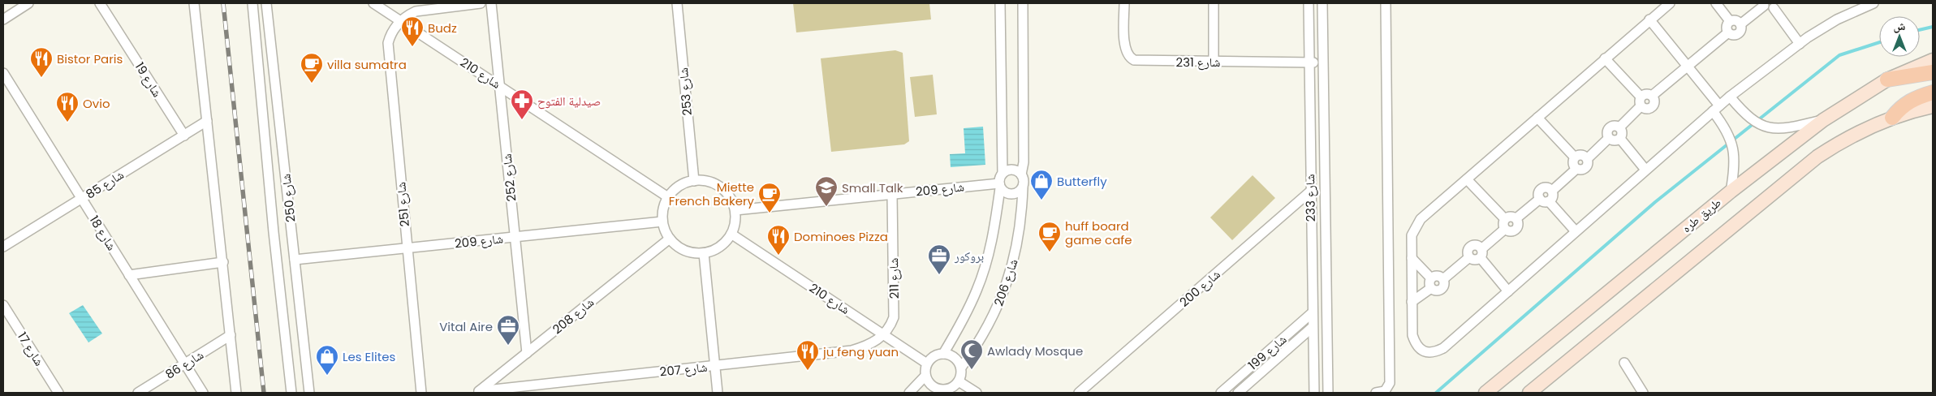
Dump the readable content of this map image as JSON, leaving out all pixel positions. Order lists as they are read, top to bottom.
{
  "streets": {
    "main road": ["طريق طره"],
    "street": [
      "شارع 231",
      "شارع 210",
      "شارع 19",
      "شارع 253",
      "شارع 252",
      "شارع 85",
      "شارع 209",
      "شارع 250",
      "شارع 233",
      "شارع 251",
      "شارع 18",
      "شارع 211",
      "شارع 206",
      "شارع 200",
      "شارع 208",
      "شارع 17",
      "شارع 199",
      "شارع 86",
      "شارع 207"
    ]
  },
  "crossings": [
    ["شارع 231", "شارع 233"],
    ["شارع 210", "شارع 253"],
    ["شارع 210", "شارع 252"],
    ["شارع 210", "شارع 209"],
    ["شارع 210", "شارع 251"],
    ["شارع 210", "شارع 211"],
    ["شارع 210", "شارع 206"],
    ["شارع 210", "شارع 208"],
    ["شارع 210", "شارع 207"],
    ["شارع 19", "شارع 85"],
    ["شارع 253", "شارع 209"],
    ["شارع 253", "شارع 208"],
    ["شارع 252", "شارع 209"],
    ["شارع 252", "شارع 208"],
    ["شارع 85", "شارع 18"],
    ["شارع 209", "شارع 250"],
    ["شارع 209", "شارع 251"],
    ["شارع 209", "شارع 211"],
    ["شارع 209", "شارع 206"],
    ["شارع 209", "شارع 208"],
    ["شارع 233", "شارع 200"],
    ["شارع 233", "شارع 199"],
    ["شارع 18", "شارع 86"],
    ["شارع 211", "شارع 207"],
    ["شارع 208", "شارع 207"]
  ],
  "places": {
    "restaurant": [
      "Budz",
      "Bistor Paris",
      "Ovio",
      "Dominoes Pizza",
      "ju feng yuan"
    ],
    "cafe": ["villa sumatra", "Miette French Bakery", "huff board game cafe"],
    "pharmacy": ["صيدلية الفتوح"],
    "shop": ["Butterfly", "Les Elites"],
    "school or university": ["Small Talk"],
    "office": ["بروكور", "Vital Aire"],
    "mosque": ["Awlady Mosque"]
  },
  "north": "top"
}
